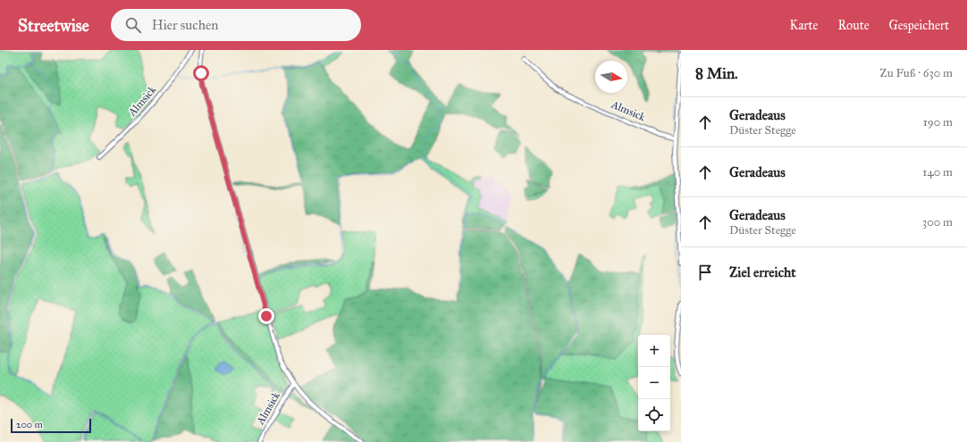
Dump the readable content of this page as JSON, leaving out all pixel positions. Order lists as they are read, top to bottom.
{
  "streets": {
    "street": ["Almsick"]
  },
  "scale_bar": "200 m",
  "north": "right",
  "page": {
    "header": "Streetwise",
    "search": "Hier suchen",
    "nav": ["Karte", "Route", "Gespeichert"],
    "heading": ["8 Min.", "Zu Fuß · 630 m"],
    "list": [
      ["Geradeaus", "Düster Stegge", "190 m"],
      ["Geradeaus", "140 m"],
      ["Geradeaus", "Düster Stegge", "300 m"],
      "Ziel erreicht"
    ],
    "map_buttons": ["+", "−"],
    "scale": "200 m"
  }
}
